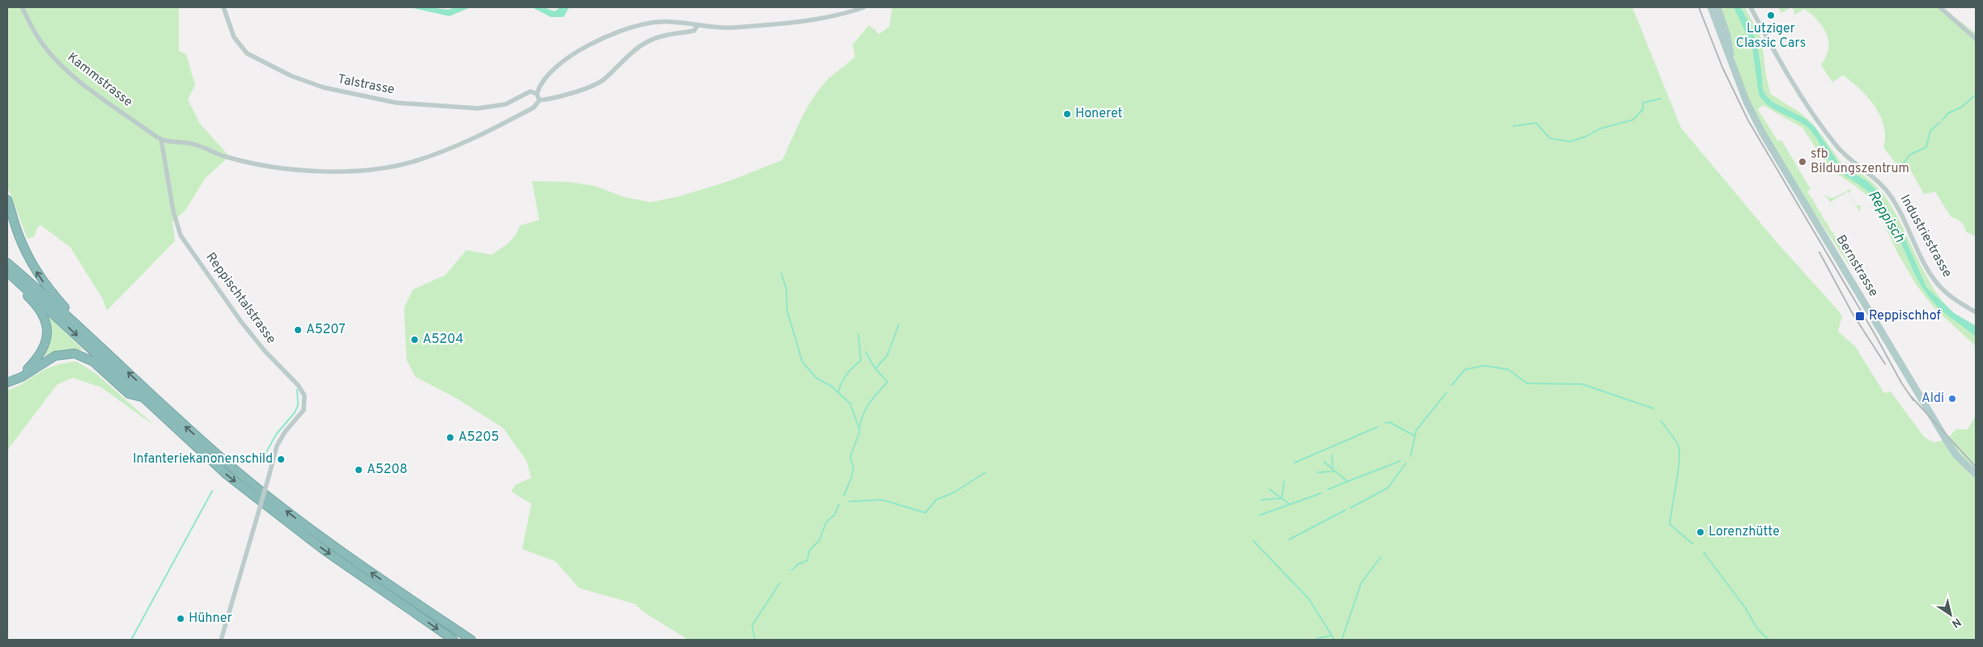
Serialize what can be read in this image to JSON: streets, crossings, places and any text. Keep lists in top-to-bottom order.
{
  "streets": {
    "main road": ["Bernstrasse"],
    "street": [
      "Kammstrasse",
      "Talstrasse",
      "Industriestrasse",
      "Reppischtalstrasse"
    ]
  },
  "crossings": [
    ["Kammstrasse", "Reppischtalstrasse"]
  ],
  "water": ["Reppisch"],
  "places": {
    "other": [
      "Lutziger Classic Cars",
      "Honeret",
      "sfb Bildungszentrum",
      "A5207",
      "A5204",
      "Aldi",
      "A5205",
      "Infanteriekanonenschild",
      "A5208",
      "Lorenzhütte",
      "Hühner"
    ],
    "transit": ["Reppischhof"]
  },
  "north": "bottom right"
}
